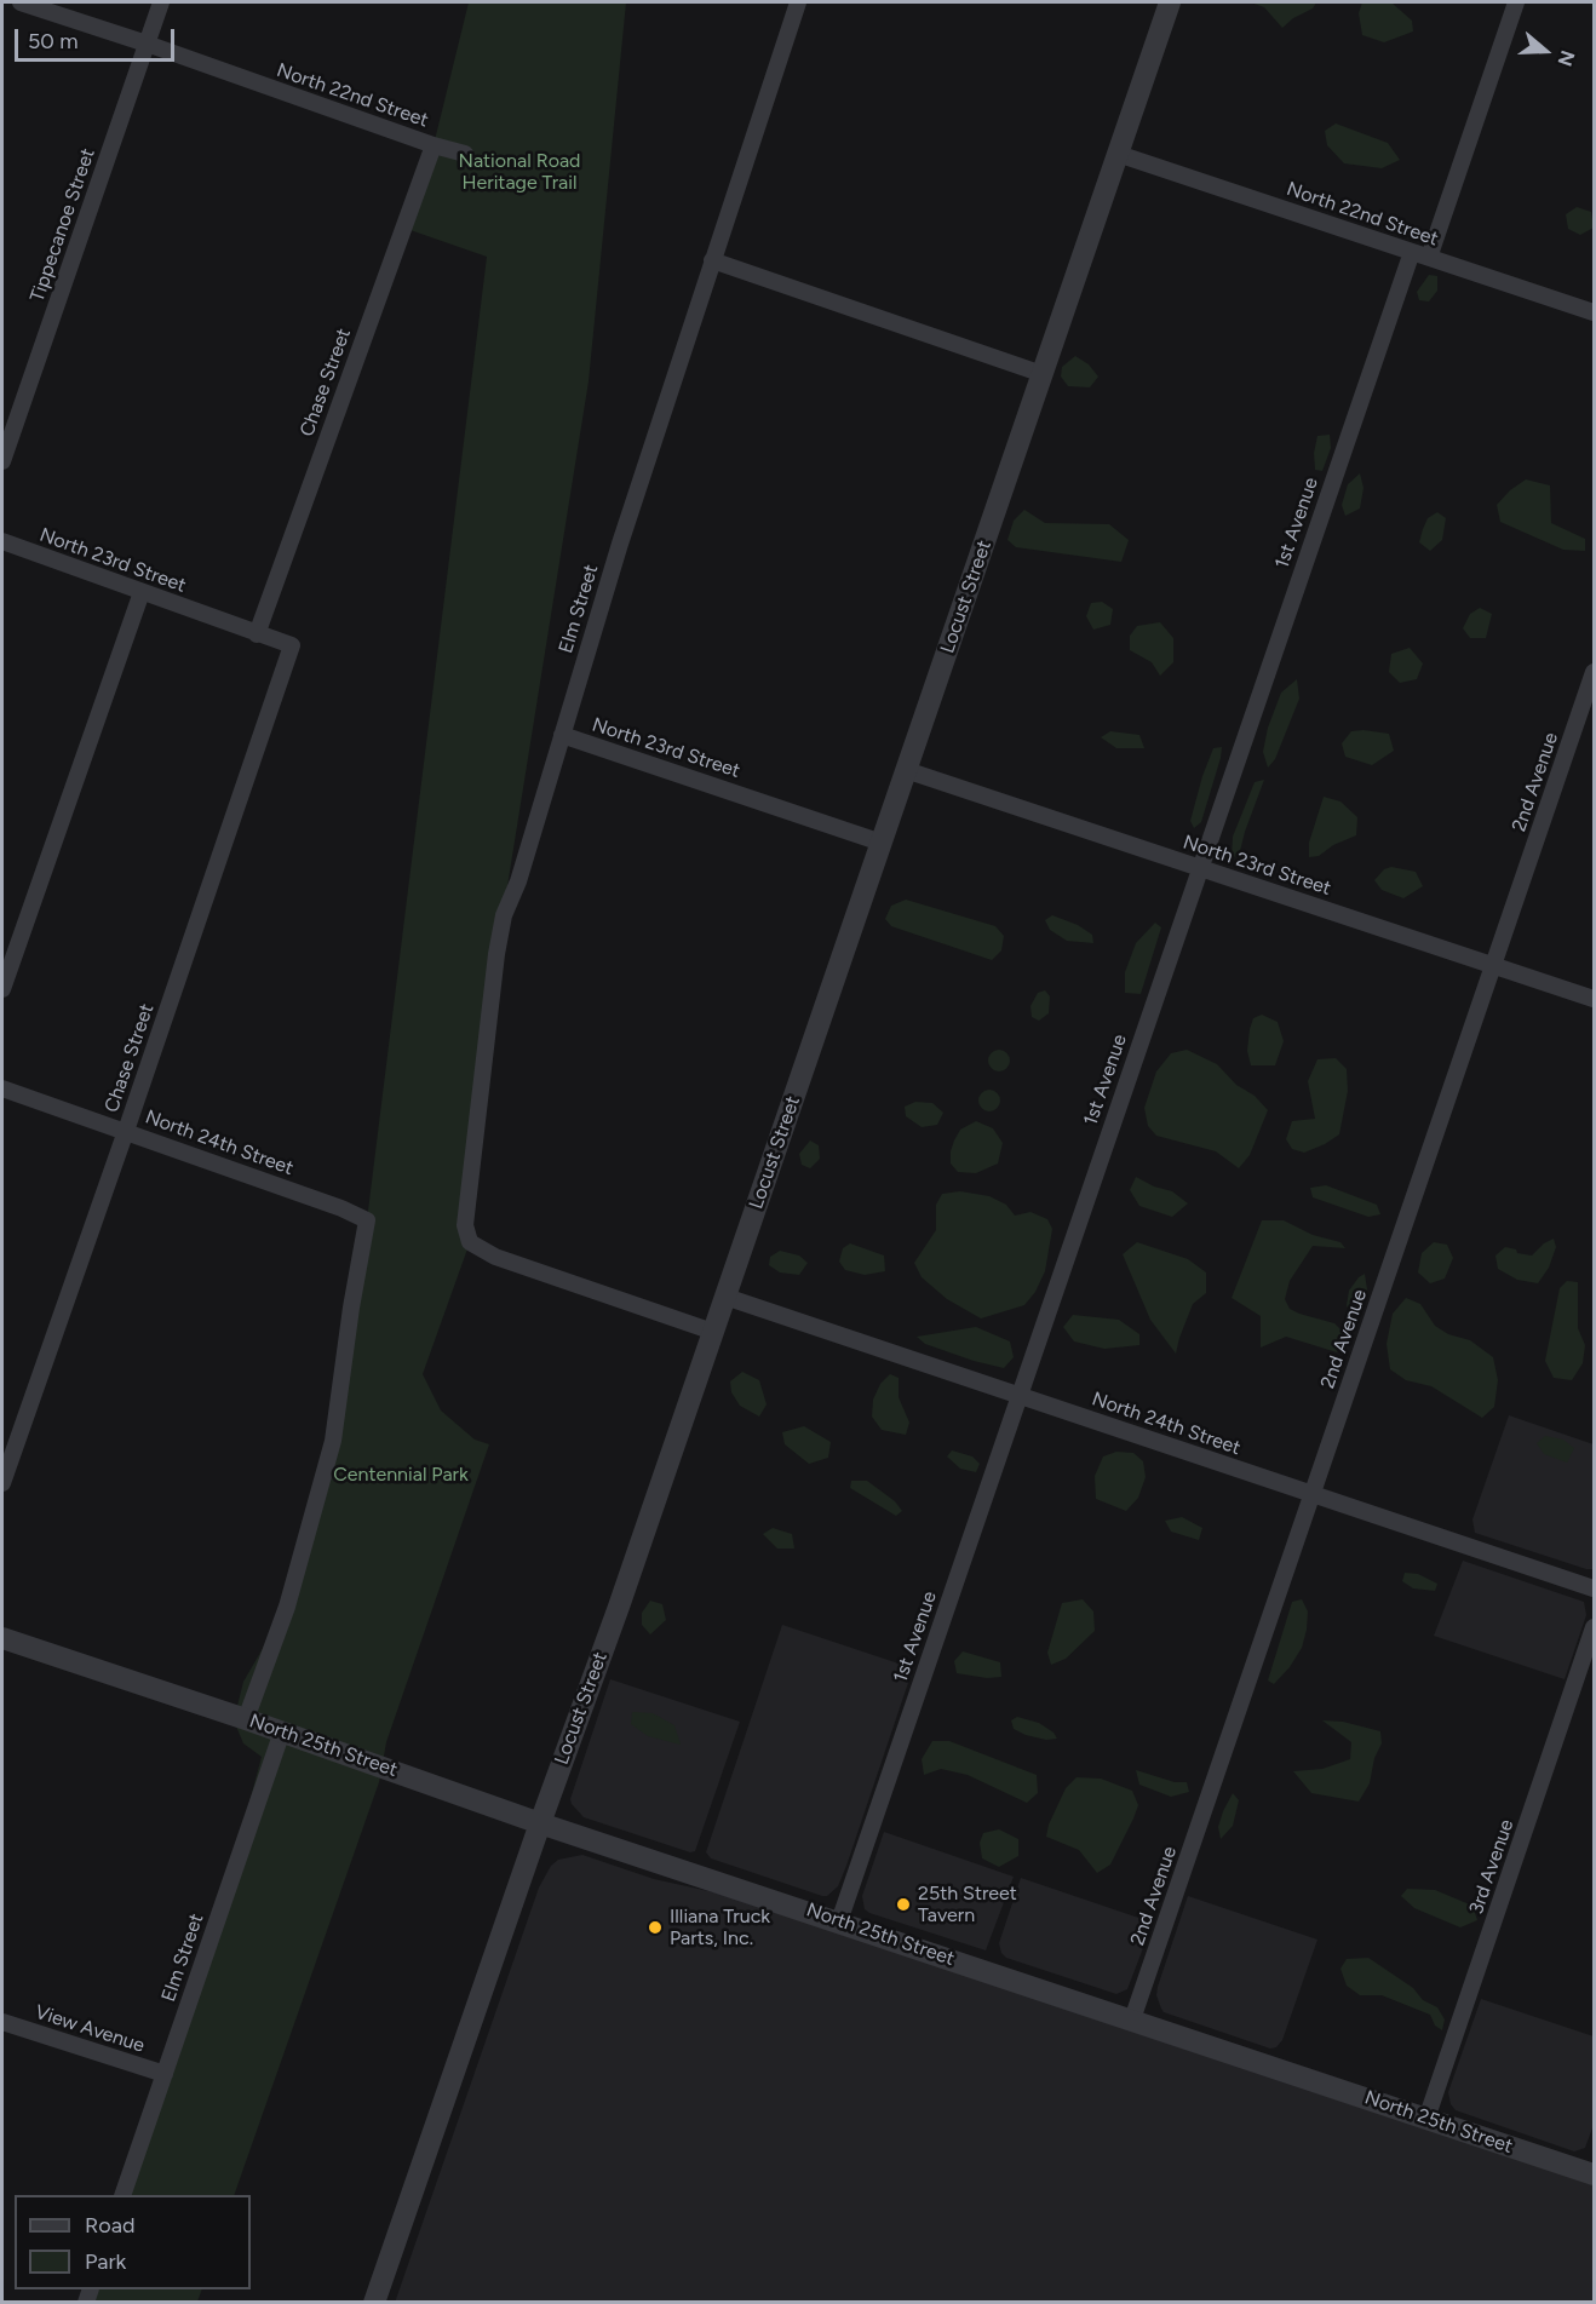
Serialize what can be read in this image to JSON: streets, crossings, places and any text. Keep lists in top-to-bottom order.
{
  "streets": {
    "street": [
      "North 22nd Street",
      "Tippecanoe Street",
      "Chase Street",
      "1st Avenue",
      "North 23rd Street",
      "Locust Street",
      "Elm Street",
      "2nd Avenue",
      "North 24th Street",
      "North 25th Street",
      "3rd Avenue",
      "View Avenue"
    ]
  },
  "crossings": [
    ["North 22nd Street", "Tippecanoe Street"],
    ["North 22nd Street", "Chase Street"],
    ["North 22nd Street", "1st Avenue"],
    ["North 22nd Street", "Locust Street"],
    ["Chase Street", "North 23rd Street"],
    ["Chase Street", "North 24th Street"],
    ["1st Avenue", "North 23rd Street"],
    ["1st Avenue", "North 24th Street"],
    ["1st Avenue", "North 25th Street"],
    ["North 23rd Street", "Locust Street"],
    ["North 23rd Street", "Elm Street"],
    ["North 23rd Street", "2nd Avenue"],
    ["Locust Street", "Elm Street"],
    ["Locust Street", "North 24th Street"],
    ["Locust Street", "North 25th Street"],
    ["Elm Street", "North 25th Street"],
    ["Elm Street", "View Avenue"],
    ["2nd Avenue", "North 24th Street"],
    ["2nd Avenue", "North 25th Street"],
    ["North 24th Street", "North 25th Street"],
    ["North 25th Street", "3rd Avenue"]
  ],
  "parks": ["National Road Heritage Trail", "Centennial Park"],
  "places": ["25th Street Tavern", "Illiana Truck Parts, Inc."],
  "legend": ["Road", "Park"],
  "scale_bar": "50 m",
  "north": "right"
}
